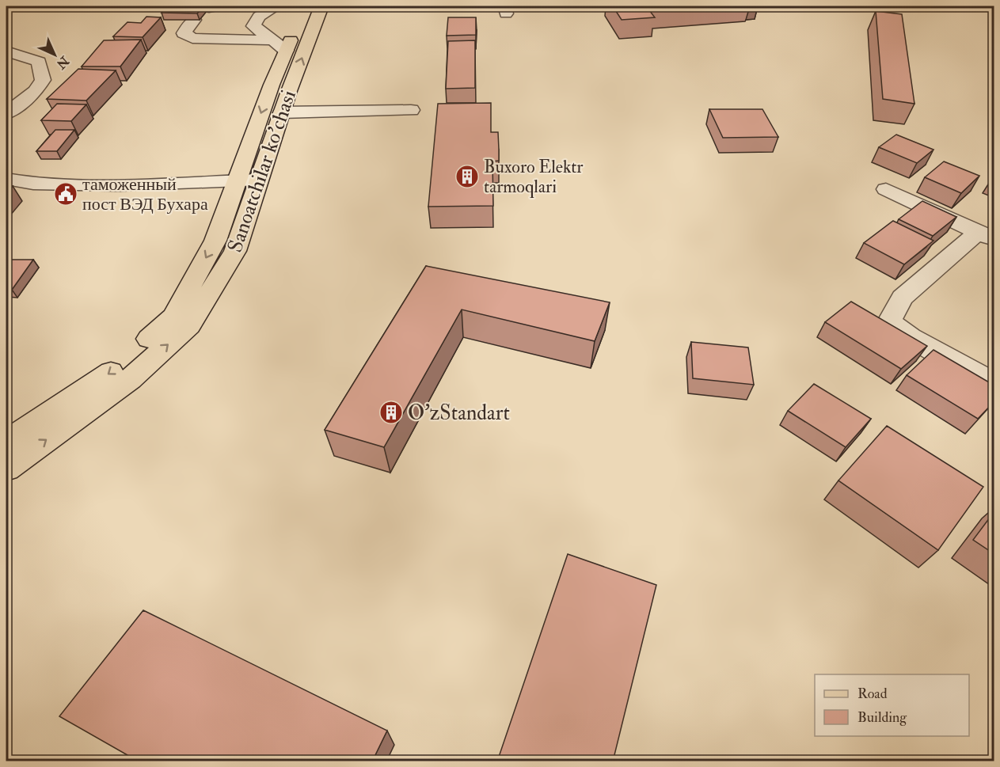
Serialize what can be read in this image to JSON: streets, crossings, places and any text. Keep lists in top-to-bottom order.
{
  "streets": {
    "main road": ["Sanoatchilar ko'chasi"]
  },
  "places": {
    "building": ["Buxoro Elektr tarmoqlari", "O'zStandart"],
    "public building": ["таможенный пост ВЭД Бухара"]
  },
  "legend": ["Road", "Building"],
  "north": "bottom right"
}
